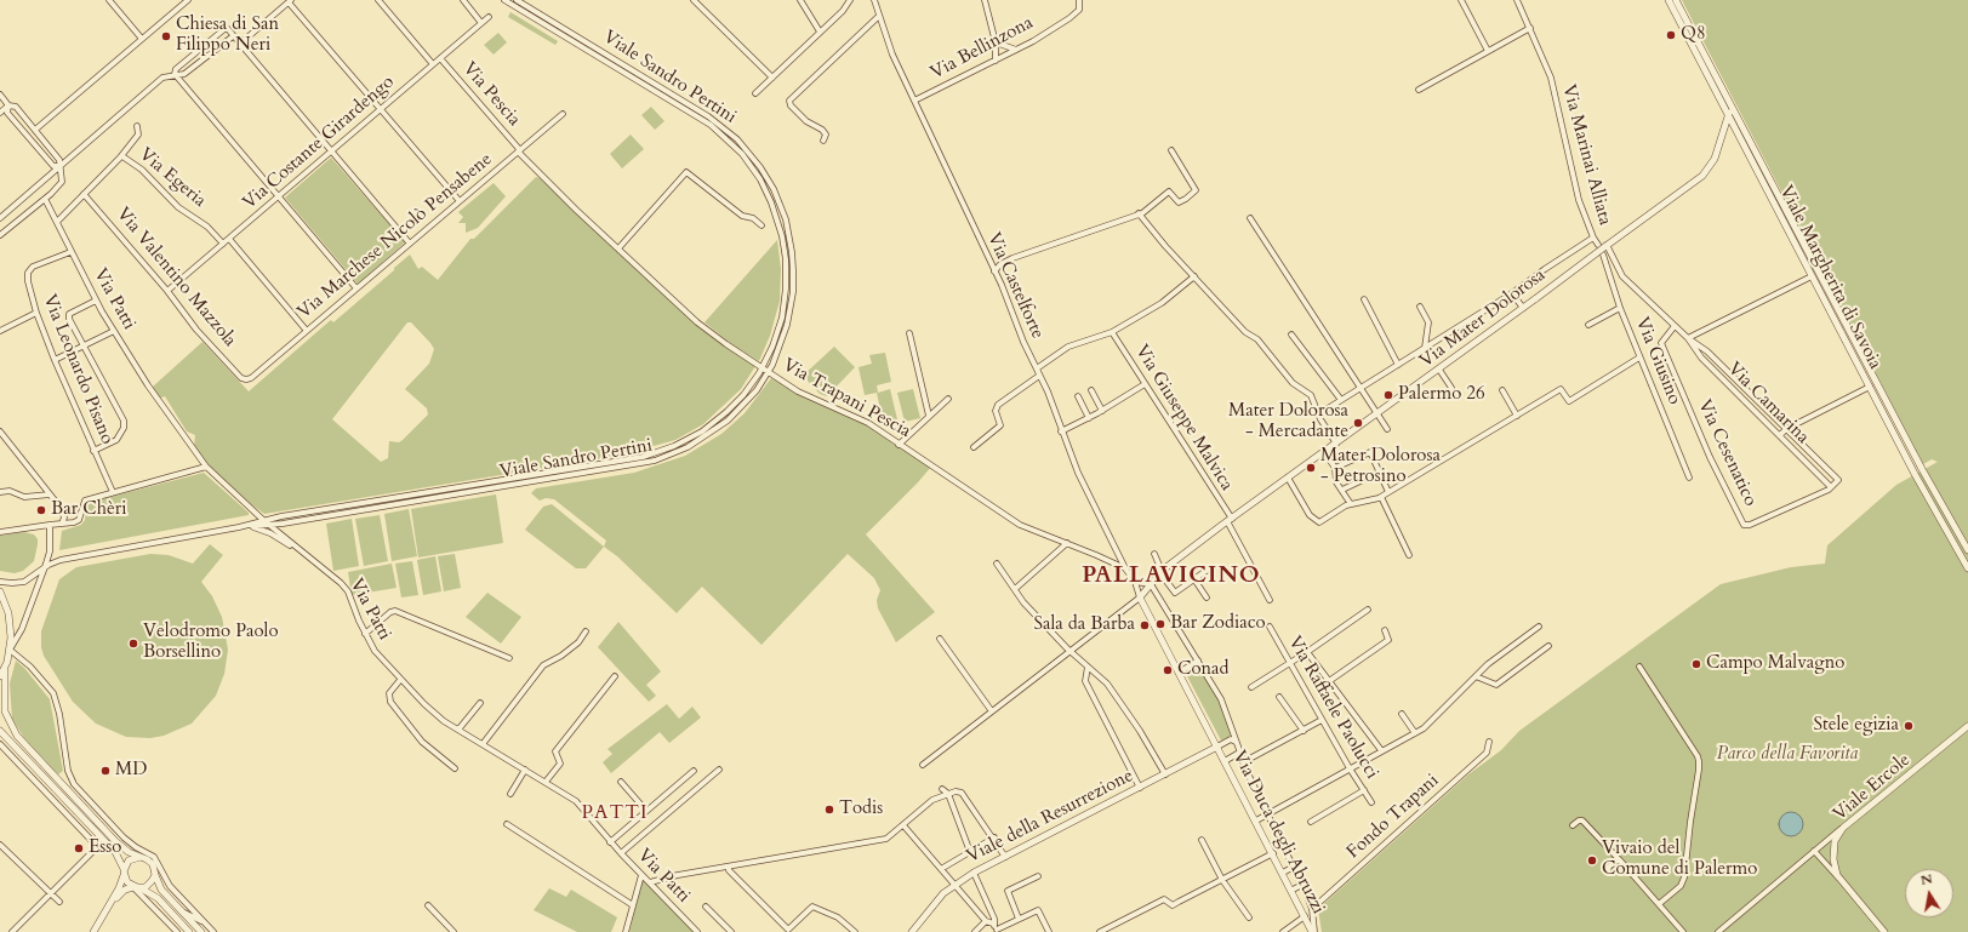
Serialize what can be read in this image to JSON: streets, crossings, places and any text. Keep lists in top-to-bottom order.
{
  "streets": {
    "street": [
      "Via Bellinzona",
      "Viale Sandro Pertini",
      "Via Pescia",
      "Via Costante Girardengo",
      "Via Marinai Alliata",
      "Via Egeria",
      "Via Marchese Nicolò Pensabene",
      "Via Valentino Mazzola",
      "Viale Margherita di Savoia",
      "Via Castelforte",
      "Via Patti",
      "Via Mater Dolorosa",
      "Via Giusino",
      "Via Leonardo Pisano",
      "Via Trapani Pescia",
      "Via Camarina",
      "Via Giuseppe Malvica",
      "Via Cesenatico",
      "Via Raffaele Paolucci",
      "Viale Ercole",
      "Viale della Resurrezione",
      "Fondo Trapani",
      "Via Duca degli Abruzzi"
    ]
  },
  "crossings": [
    ["Via Bellinzona", "Via Castelforte"],
    ["Viale Sandro Pertini", "Via Patti"],
    ["Viale Sandro Pertini", "Via Trapani Pescia"],
    ["Via Pescia", "Via Costante Girardengo"],
    ["Via Pescia", "Via Marchese Nicolò Pensabene"],
    ["Via Pescia", "Via Trapani Pescia"],
    ["Via Costante Girardengo", "Via Egeria"],
    ["Via Costante Girardengo", "Via Valentino Mazzola"],
    ["Via Egeria", "Via Valentino Mazzola"],
    ["Via Egeria", "Via Patti"],
    ["Via Marchese Nicolò Pensabene", "Via Valentino Mazzola"],
    ["Via Marchese Nicolò Pensabene", "Via Trapani Pescia"],
    ["Viale Margherita di Savoia", "Via Mater Dolorosa"],
    ["Via Castelforte", "Via Mater Dolorosa"],
    ["Via Castelforte", "Via Trapani Pescia"],
    ["Via Castelforte", "Via Duca degli Abruzzi"],
    ["Via Patti", "Via Leonardo Pisano"],
    ["Via Mater Dolorosa", "Via Camarina"],
    ["Via Mater Dolorosa", "Via Giuseppe Malvica"],
    ["Via Mater Dolorosa", "Via Duca degli Abruzzi"],
    ["Via Camarina", "Via Cesenatico"],
    ["Viale della Resurrezione", "Via Duca degli Abruzzi"]
  ],
  "districts": ["PALLAVICINO", "PATTI"],
  "parks": ["Parco della Favorita"],
  "places": [
    "Q8",
    "Chiesa di San Filippo Neri",
    "Palermo 26",
    "Mater Dolorosa - Mercadante",
    "Mater Dolorosa - Petrosino",
    "Bar Chèri",
    "Bar Zodiaco",
    "Sala da Barba",
    "Velodromo Paolo Borsellino",
    "Campo Malvagno",
    "Conad",
    "Stele egizia",
    "MD",
    "Todis",
    "Esso",
    "Vivaio del Comune di Palermo"
  ],
  "north": "top"
}
